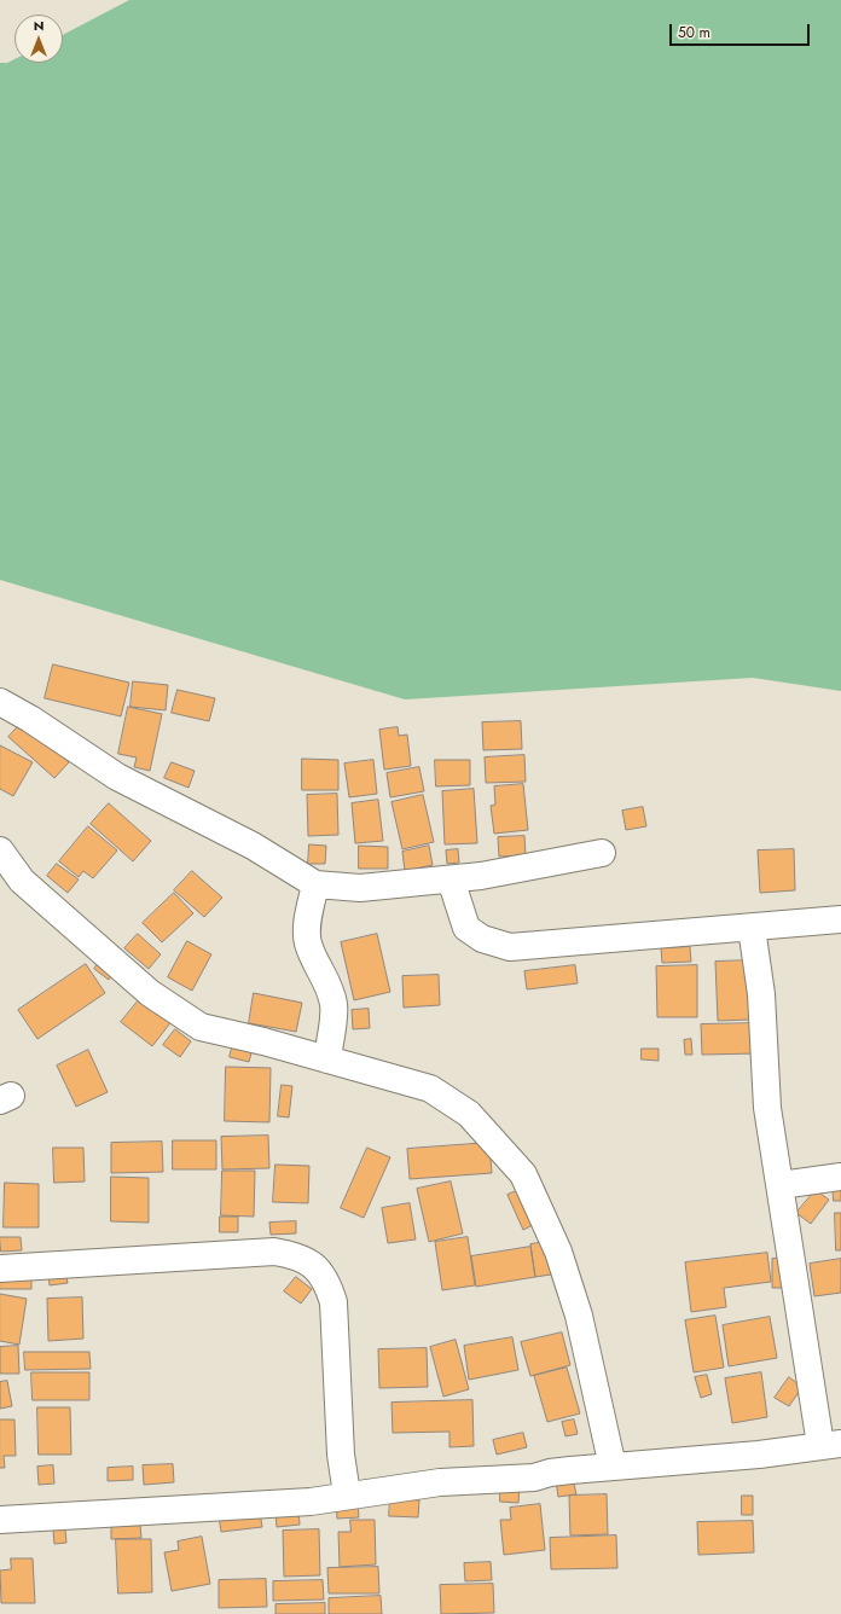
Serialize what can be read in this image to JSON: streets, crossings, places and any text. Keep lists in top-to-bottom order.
{
  "scale_bar": "50 m",
  "north": "top"
}
